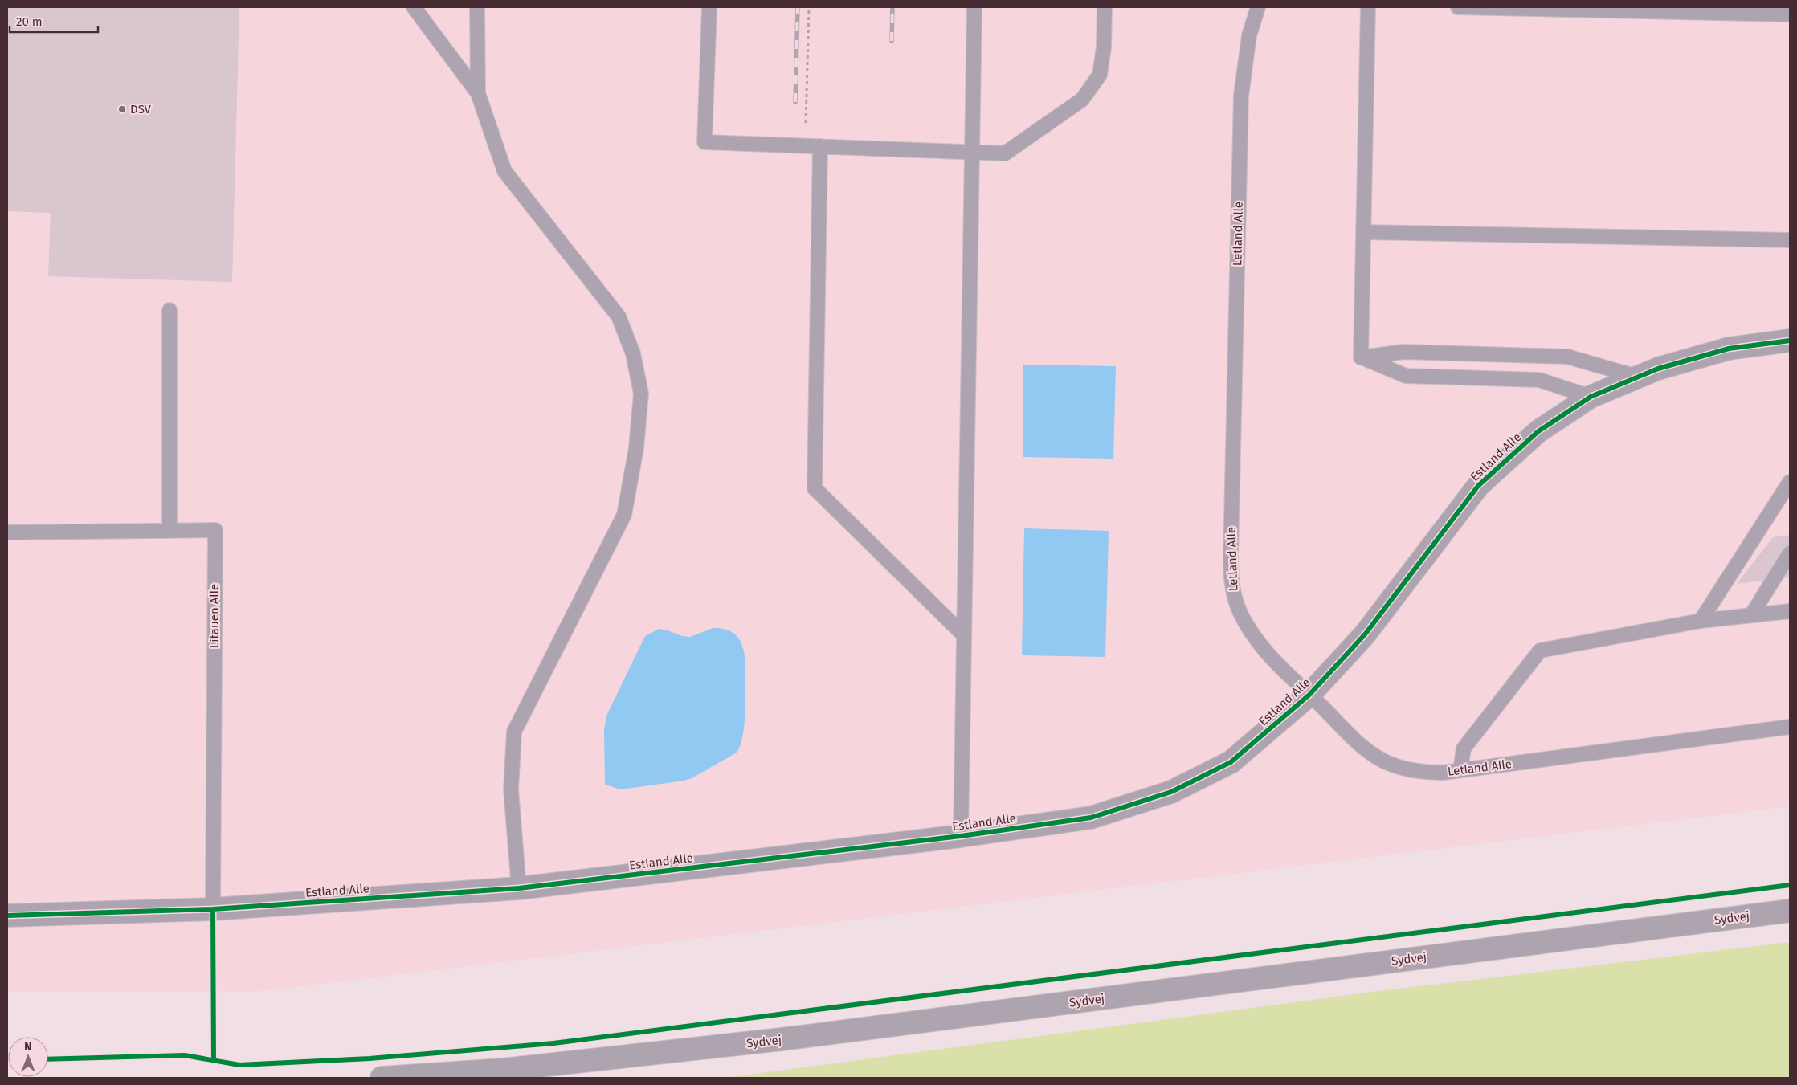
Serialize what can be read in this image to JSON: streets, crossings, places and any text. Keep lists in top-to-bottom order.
{
  "streets": {
    "main road": ["Sydvej"],
    "street": ["Estland Alle"],
    "lane": ["Letland Alle", "Litauen Alle"]
  },
  "crossings": [
    ["Letland Alle", "Estland Alle"],
    ["Estland Alle", "Litauen Alle"]
  ],
  "places": ["DSV"],
  "scale_bar": "20 m",
  "north": "top"
}
